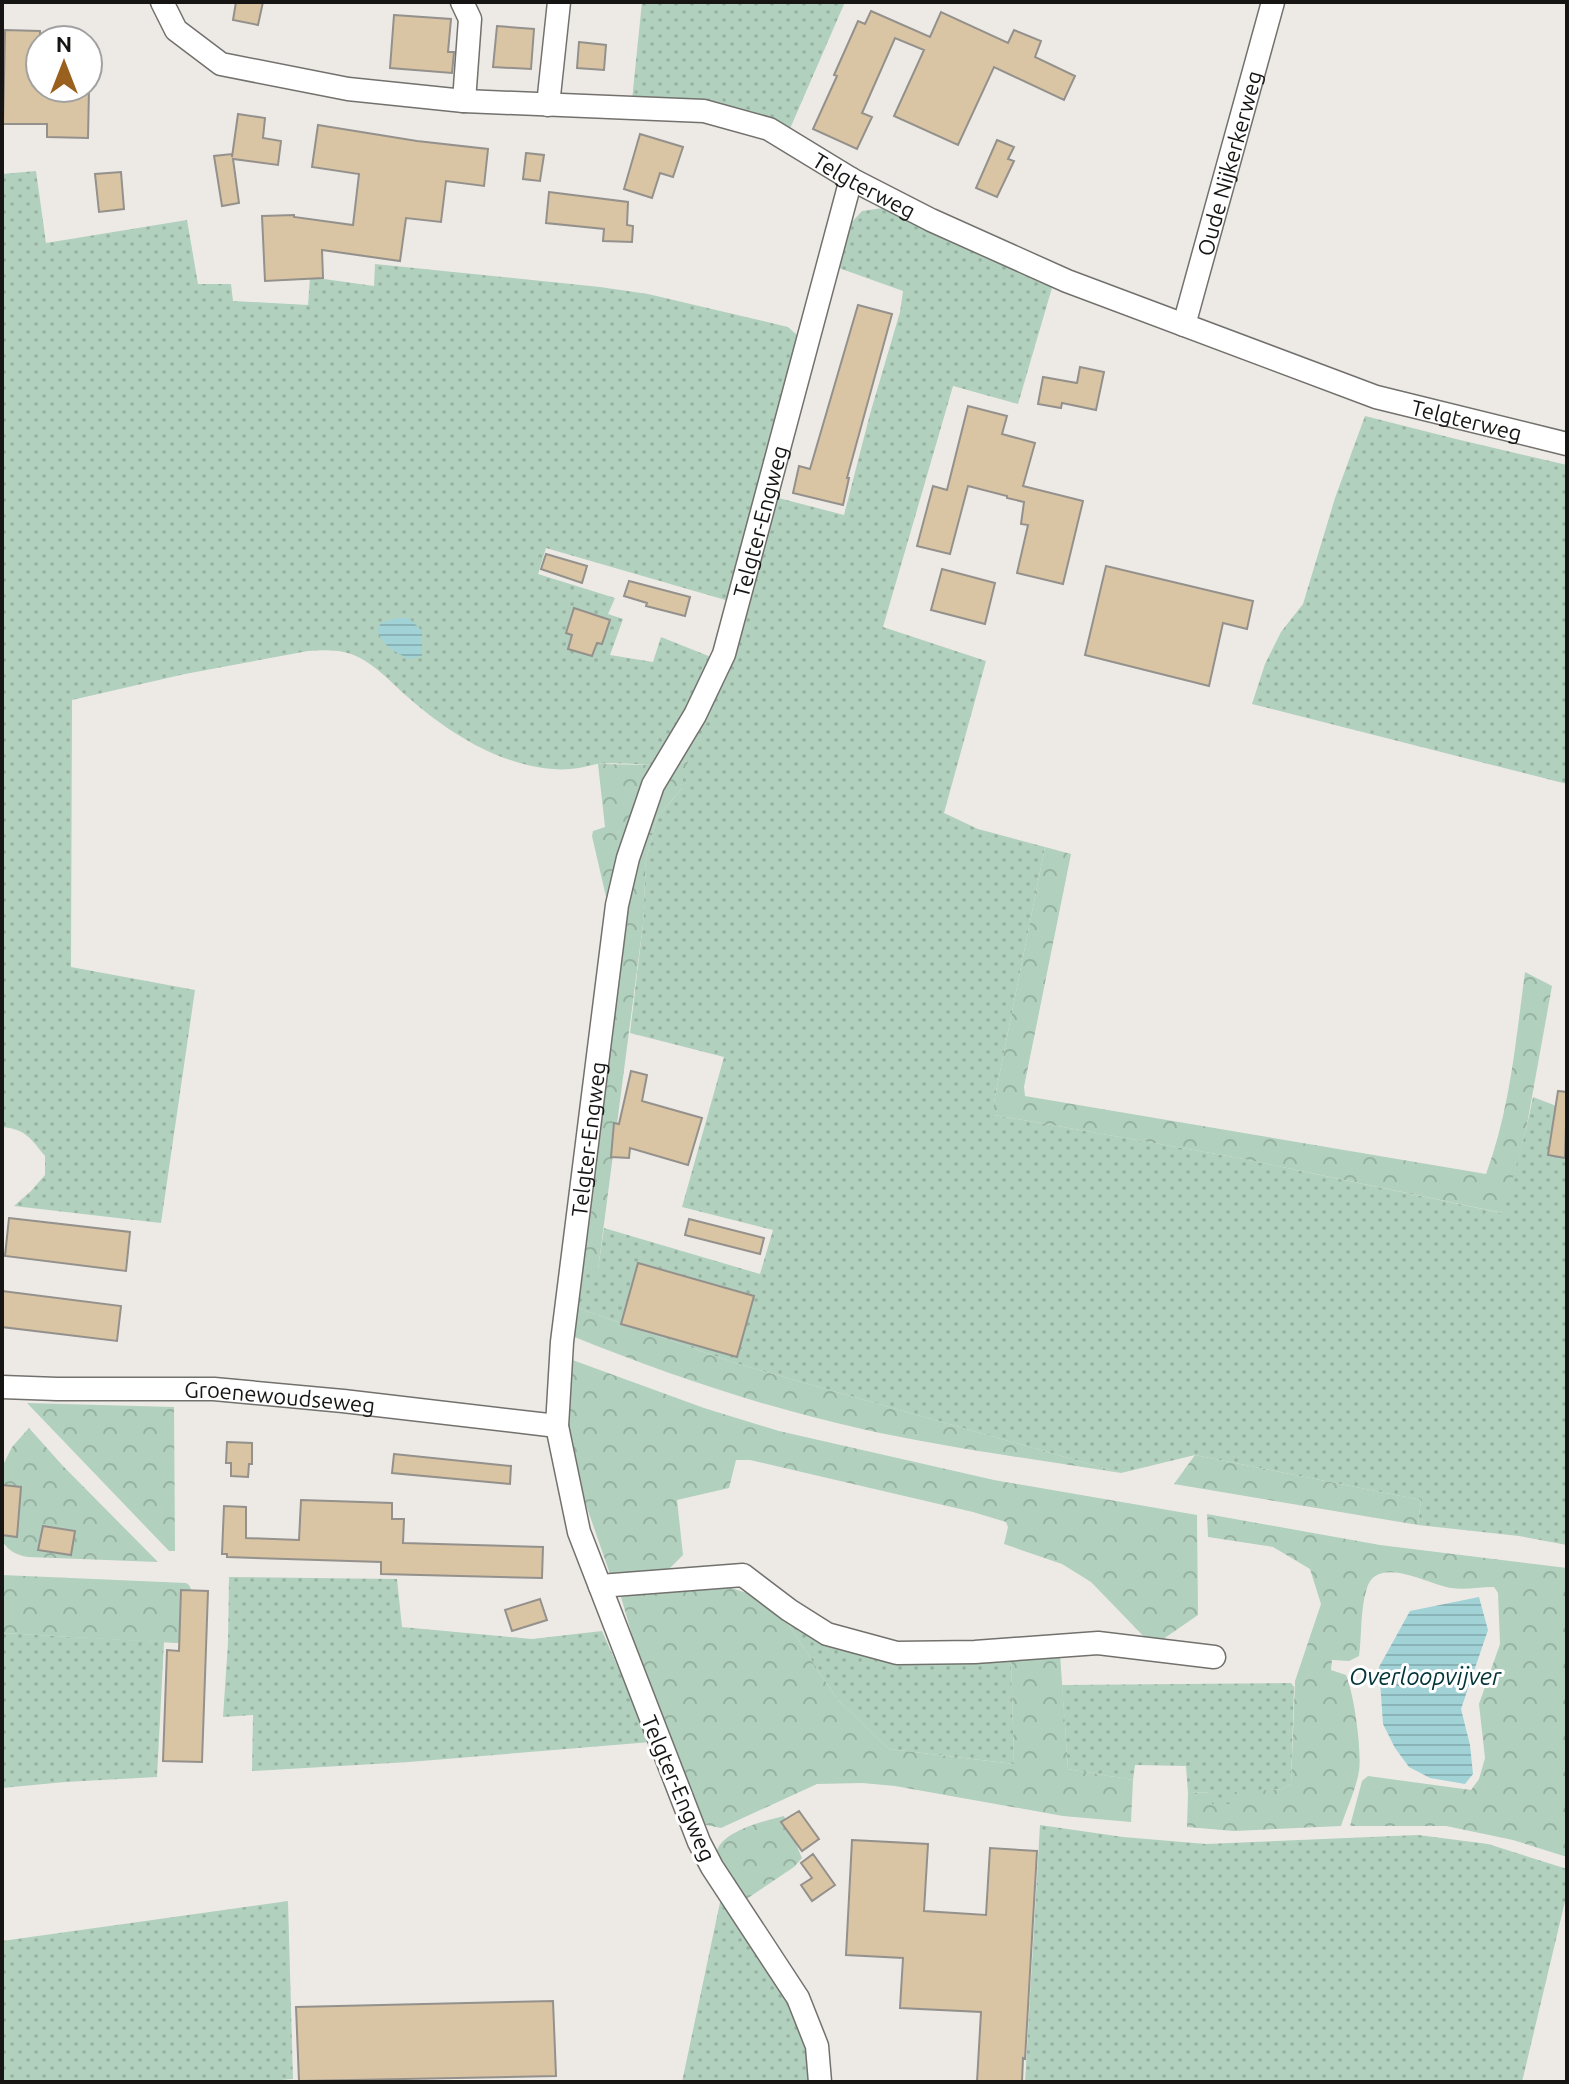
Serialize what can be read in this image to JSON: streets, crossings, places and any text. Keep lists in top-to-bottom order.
{
  "streets": {
    "street": [
      "Oude Nijkerkerweg",
      "Telgterweg",
      "Telgter-Engweg",
      "Groenewoudseweg"
    ]
  },
  "crossings": [
    ["Oude Nijkerkerweg", "Telgterweg"],
    ["Telgterweg", "Telgter-Engweg"],
    ["Telgter-Engweg", "Groenewoudseweg"]
  ],
  "water": ["Overloopvijver"],
  "north": "top"
}
